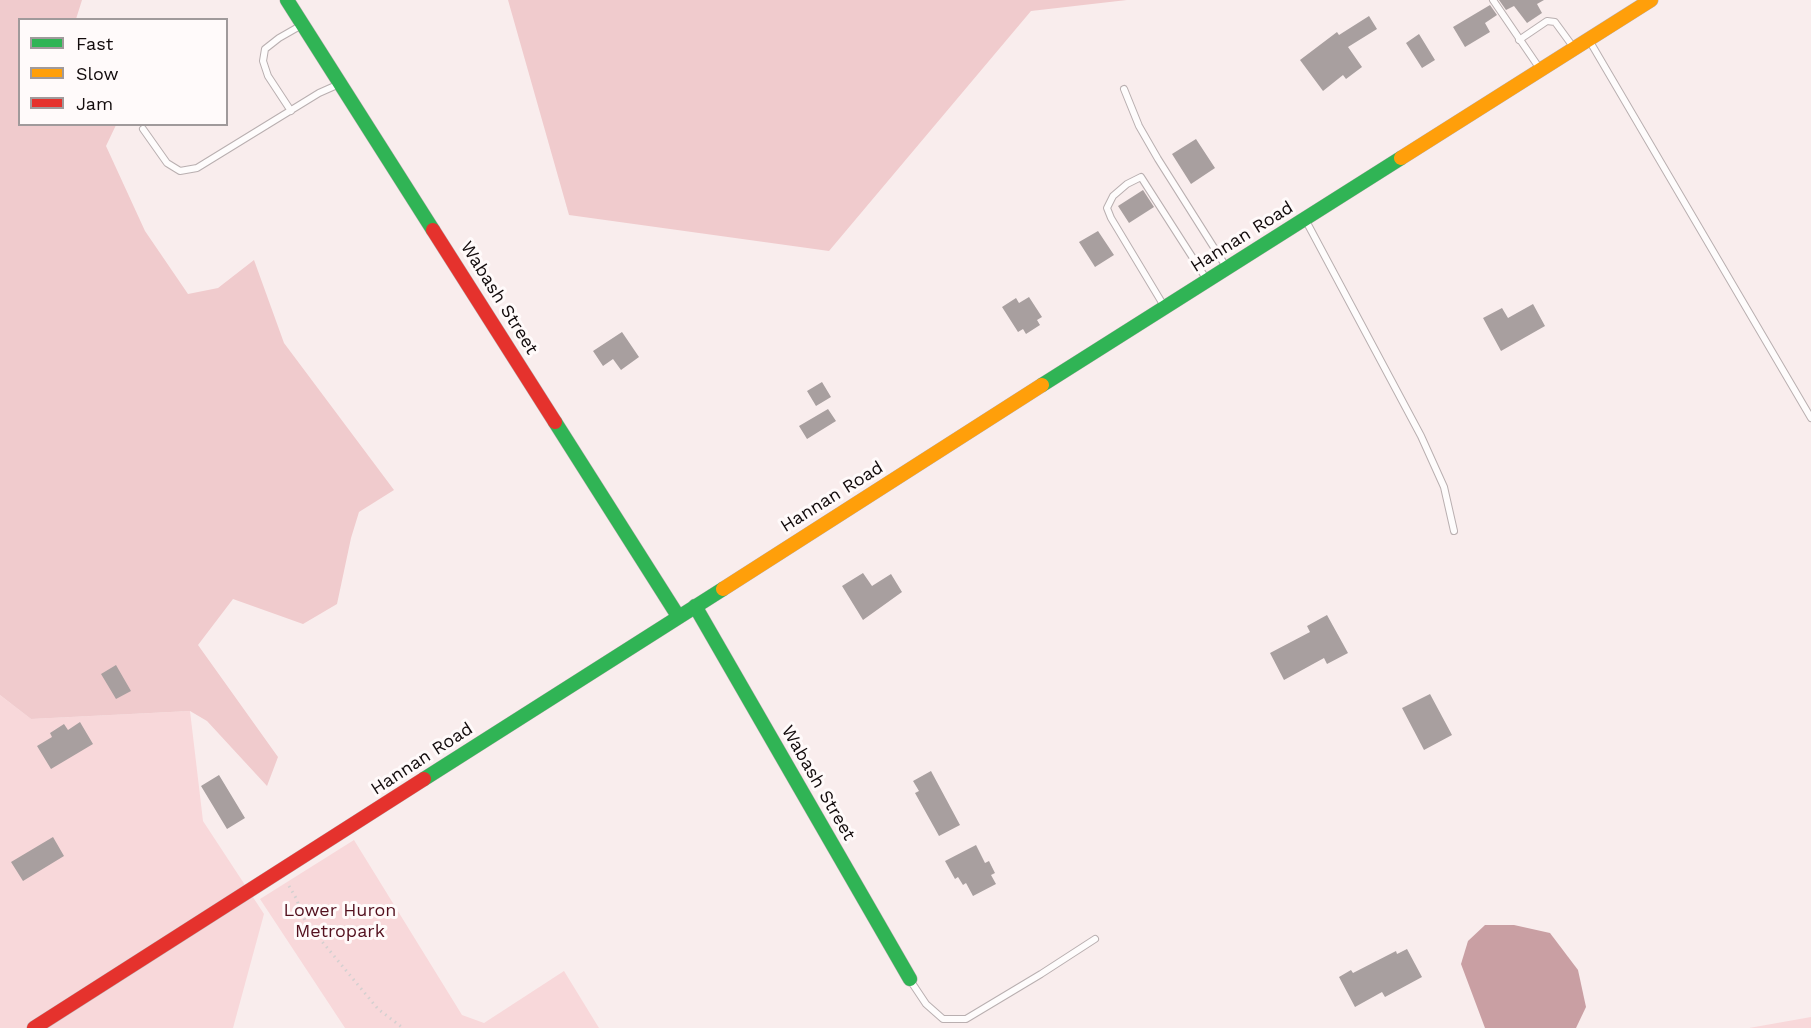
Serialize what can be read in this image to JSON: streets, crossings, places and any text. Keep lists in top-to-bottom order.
{
  "streets": {
    "street": ["Hannan Road", "Wabash Street"]
  },
  "crossings": [
    ["Hannan Road", "Wabash Street"]
  ],
  "parks": ["Lower Huron Metropark"],
  "legend": ["Fast", "Slow", "Jam"]
}
